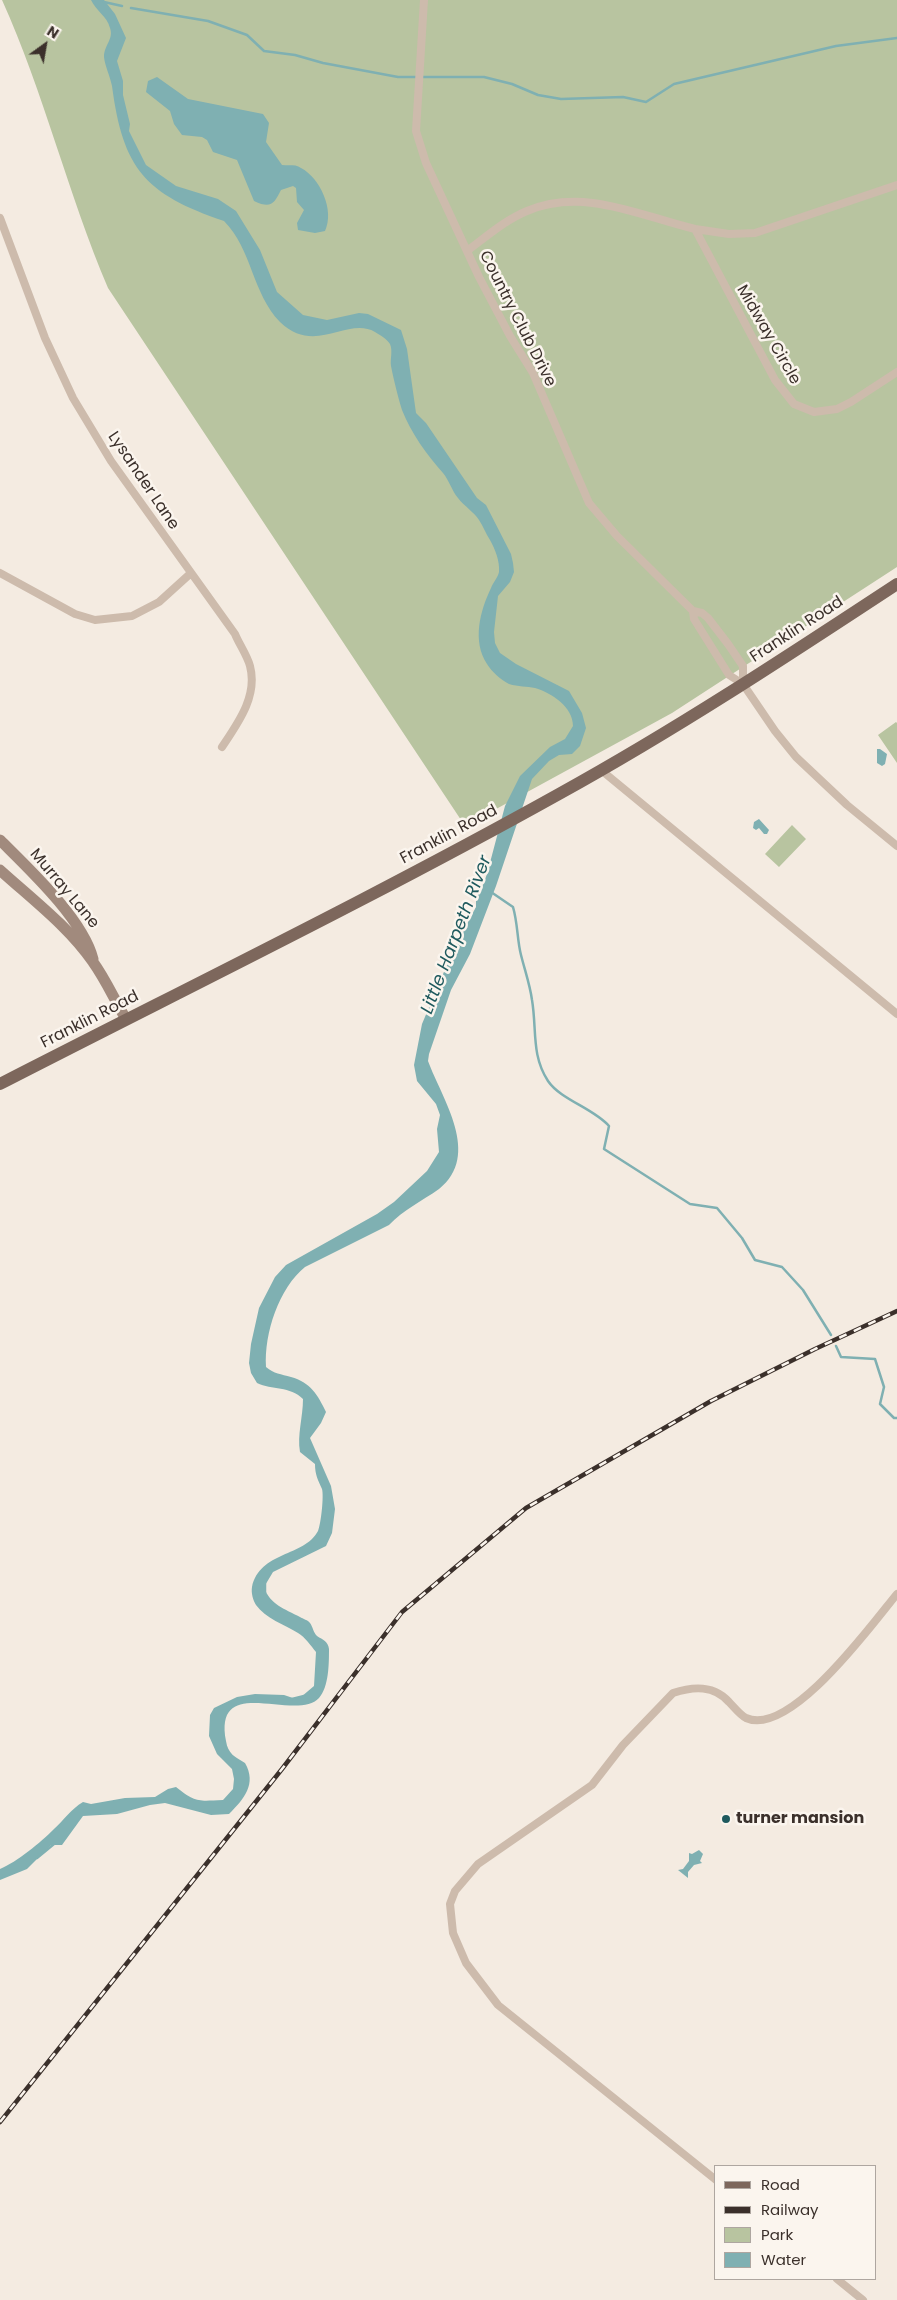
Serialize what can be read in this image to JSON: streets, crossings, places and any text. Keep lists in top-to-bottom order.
{
  "streets": {
    "main road": ["Franklin Road", "Murray Lane"],
    "street": ["Country Club Drive", "Midway Circle", "Lysander Lane"]
  },
  "crossings": [
    ["Country Club Drive", "Franklin Road"],
    ["Franklin Road", "Murray Lane"]
  ],
  "water": ["Little Harpeth River"],
  "places": ["turner mansion"],
  "legend": [
    "Road",
    "Railway",
    "Park",
    "Water"
  ],
  "north": "top right"
}
